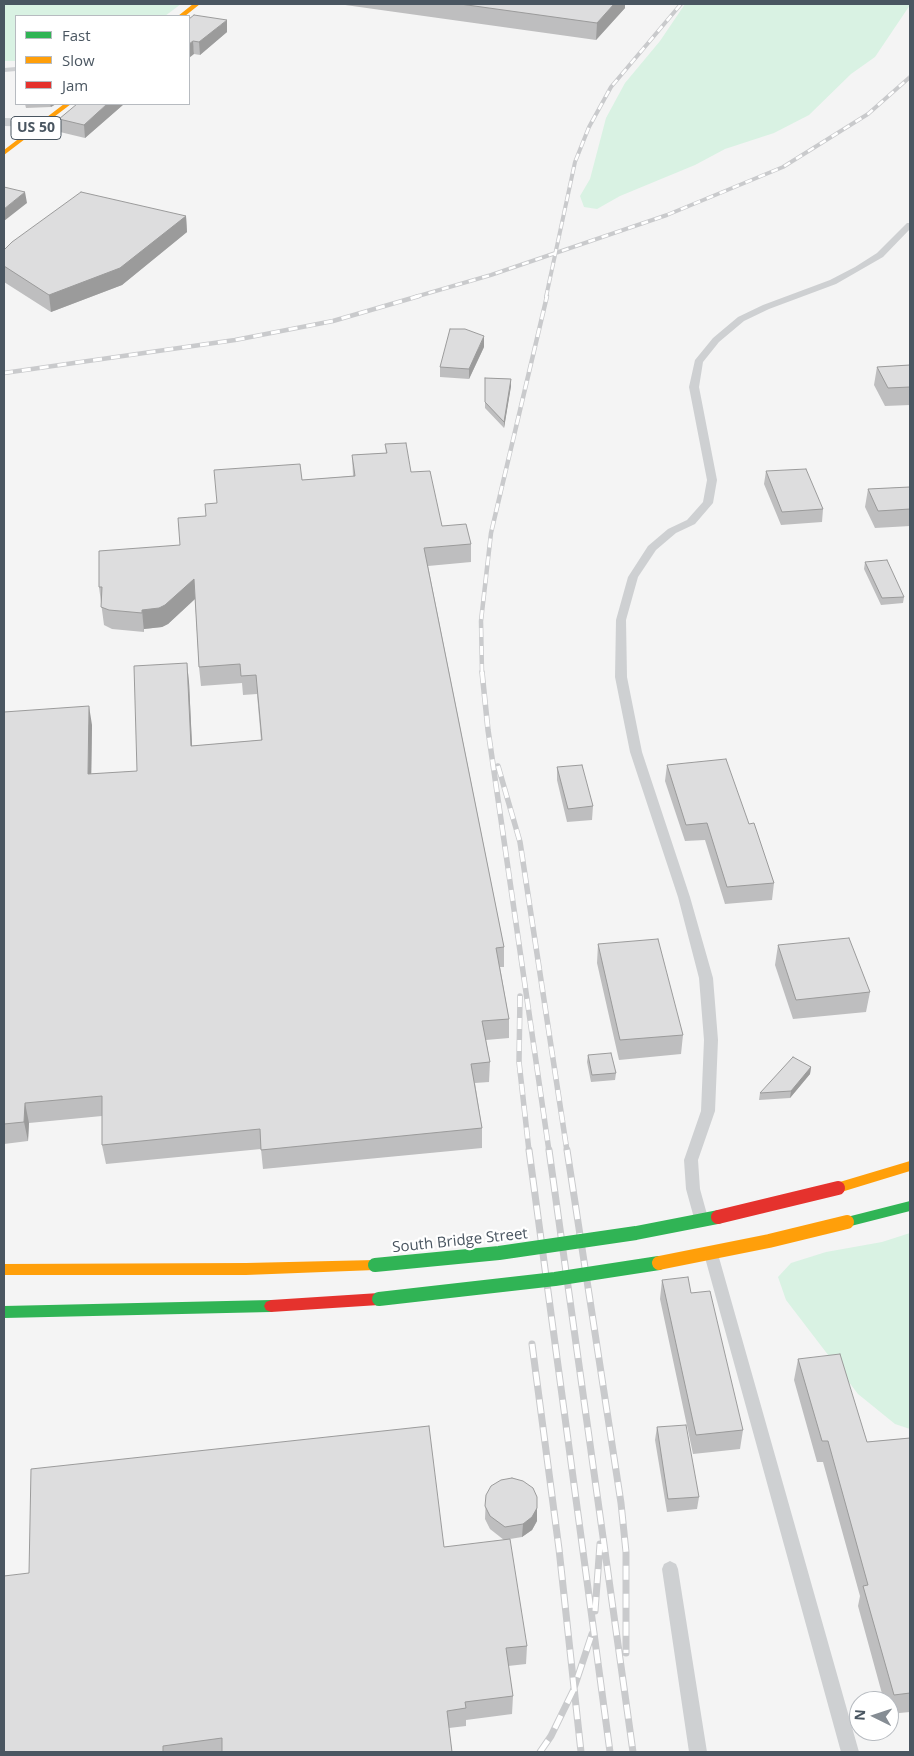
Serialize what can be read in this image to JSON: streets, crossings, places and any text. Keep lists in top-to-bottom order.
{
  "streets": {
    "main road": ["US 50", "South Bridge Street"]
  },
  "legend": ["Fast", "Slow", "Jam"],
  "north": "left"
}
